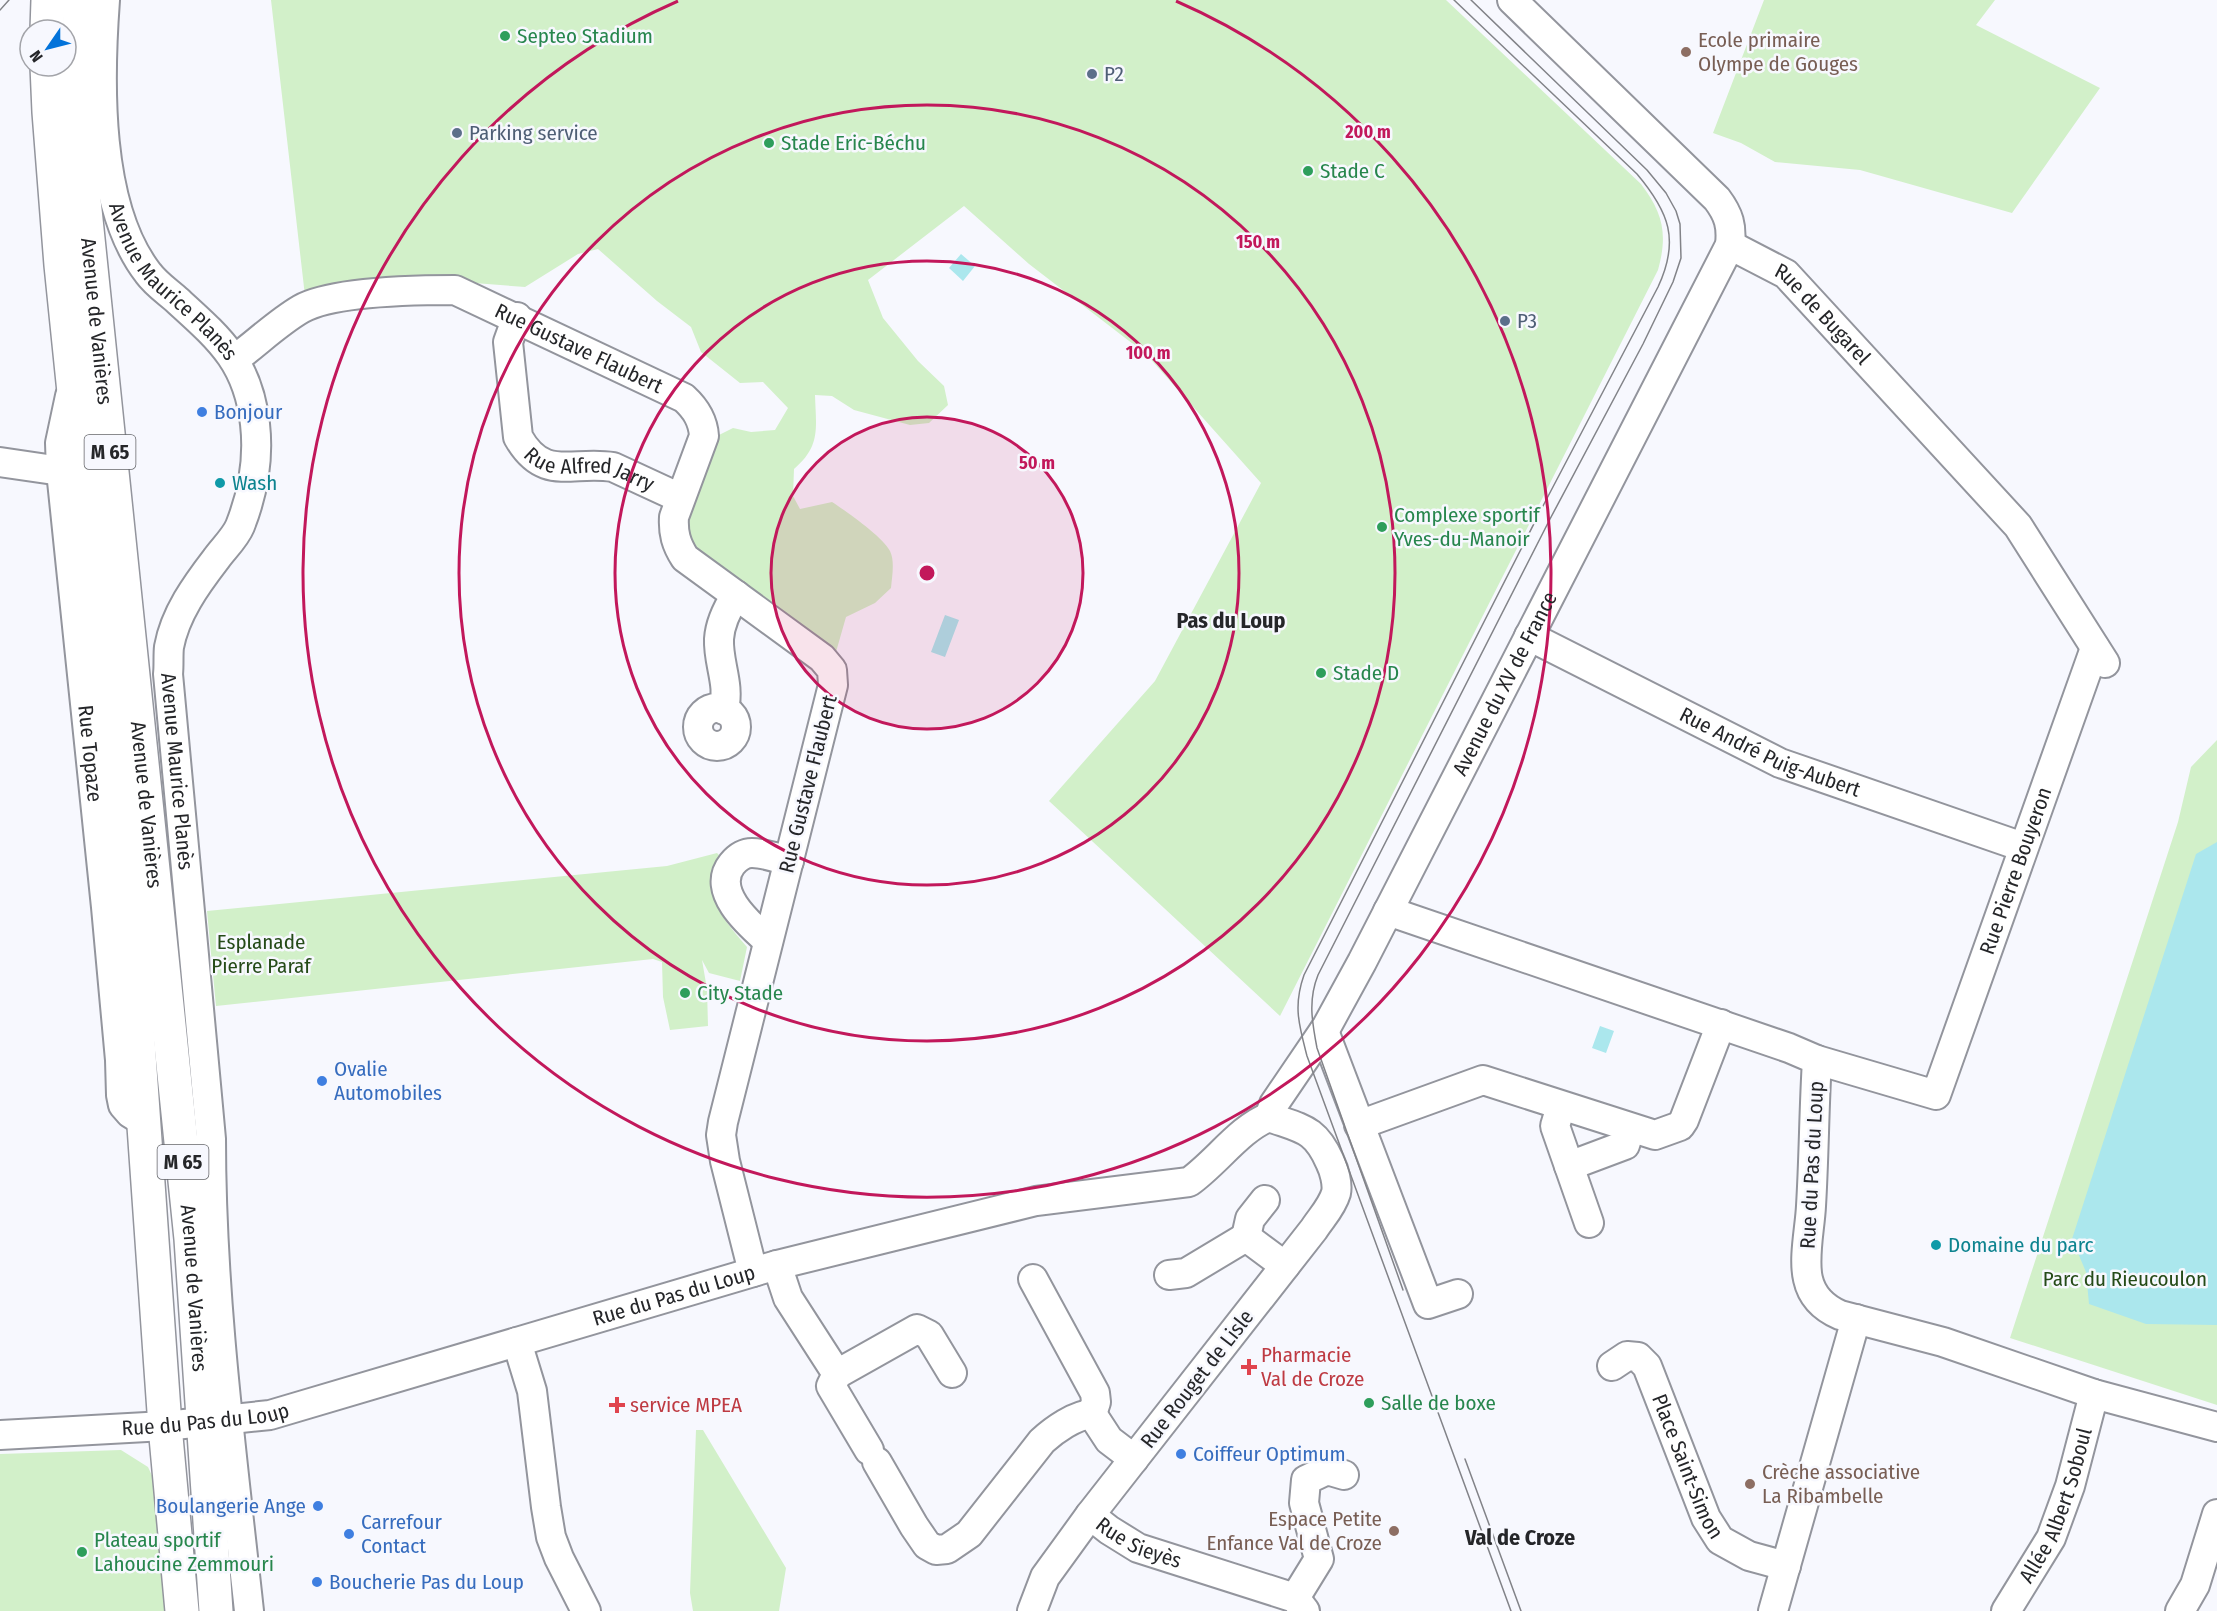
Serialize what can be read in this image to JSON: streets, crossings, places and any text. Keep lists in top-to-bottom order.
{
  "streets": {
    "main road": ["Avenue de Vanières", "M 65"],
    "street": [
      "Avenue Maurice Planès",
      "Rue de Bugarel",
      "Rue Gustave Flaubert",
      "Rue Alfred Jarry",
      "Avenue du XV de France",
      "Rue André Puig-Aubert",
      "Rue Topaze",
      "Rue Pierre Bouyeron",
      "Rue du Pas du Loup",
      "Rue Rouget de Lisle",
      "Place Saint-Simon",
      "Allée Albert Soboul",
      "Rue Sieyès"
    ]
  },
  "crossings": [
    ["Avenue Maurice Planès", "Avenue de Vanières"],
    ["Avenue Maurice Planès", "Rue Gustave Flaubert"],
    ["Avenue Maurice Planès", "M 65"],
    ["Avenue Maurice Planès", "Rue du Pas du Loup"],
    ["Rue de Bugarel", "Avenue du XV de France"],
    ["Rue de Bugarel", "Rue Pierre Bouyeron"],
    ["Avenue de Vanières", "M 65"],
    ["Avenue de Vanières", "Rue Topaze"],
    ["Avenue de Vanières", "Rue du Pas du Loup"],
    ["Rue Gustave Flaubert", "Rue Alfred Jarry"],
    ["Rue Gustave Flaubert", "Rue du Pas du Loup"],
    ["M 65", "Rue Topaze"],
    ["M 65", "Rue du Pas du Loup"],
    ["Avenue du XV de France", "Rue André Puig-Aubert"],
    ["Avenue du XV de France", "Rue du Pas du Loup"],
    ["Avenue du XV de France", "Rue Rouget de Lisle"],
    ["Rue André Puig-Aubert", "Rue Pierre Bouyeron"],
    ["Rue Pierre Bouyeron", "Rue du Pas du Loup"],
    ["Rue du Pas du Loup", "Rue Rouget de Lisle"],
    ["Rue du Pas du Loup", "Allée Albert Soboul"],
    ["Rue Rouget de Lisle", "Rue Sieyès"]
  ],
  "districts": ["Pas du Loup", "Val de Croze"],
  "parks": ["Esplanade Pierre Paraf", "Parc du Rieucoulon"],
  "places": {
    "other": [
      "Septeo Stadium",
      "Ecole primaire Olympe de Gouges",
      "P2",
      "Parking service",
      "Stade Eric-Béchu",
      "Stade C",
      "P3",
      "Bonjour",
      "Wash",
      "Complexe sportif Yves-du-Manoir",
      "Stade D",
      "City Stade",
      "Ovalie Automobiles",
      "Domaine du parc",
      "Salle de boxe",
      "Coiffeur Optimum",
      "Crèche associative La Ribambelle",
      "Boulangerie Ange",
      "Espace Petite Enfance Val de Croze",
      "Carrefour Contact",
      "Plateau sportif Lahoucine Zemmouri",
      "Boucherie Pas du Loup"
    ],
    "health": ["Pharmacie Val de Croze", "service MPEA"]
  },
  "north": "bottom left",
  "rings": [
    "200 m",
    "150 m",
    "100 m",
    "50 m"
  ]
}
